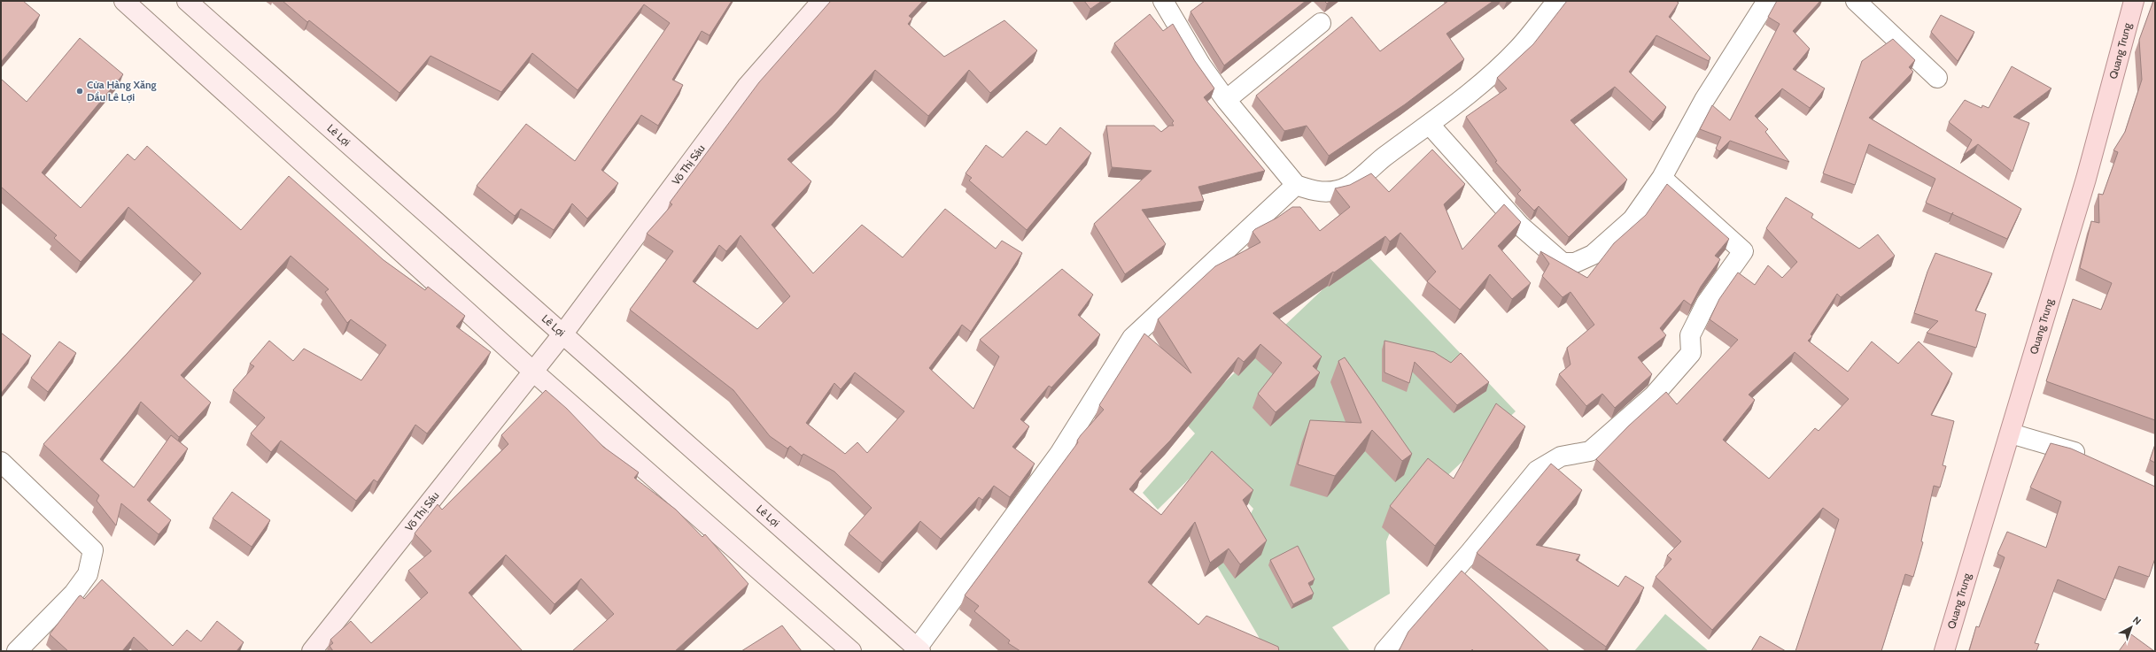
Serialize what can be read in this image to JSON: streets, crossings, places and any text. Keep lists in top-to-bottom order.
{
  "streets": {
    "main road": ["Quang Trung", "Lê Lợi", "Võ Thị Sáu"]
  },
  "crossings": [
    ["Lê Lợi", "Võ Thị Sáu"]
  ],
  "places": ["Cửa Hàng Xăng Dầu Lê Lợi"],
  "north": "top right"
}
